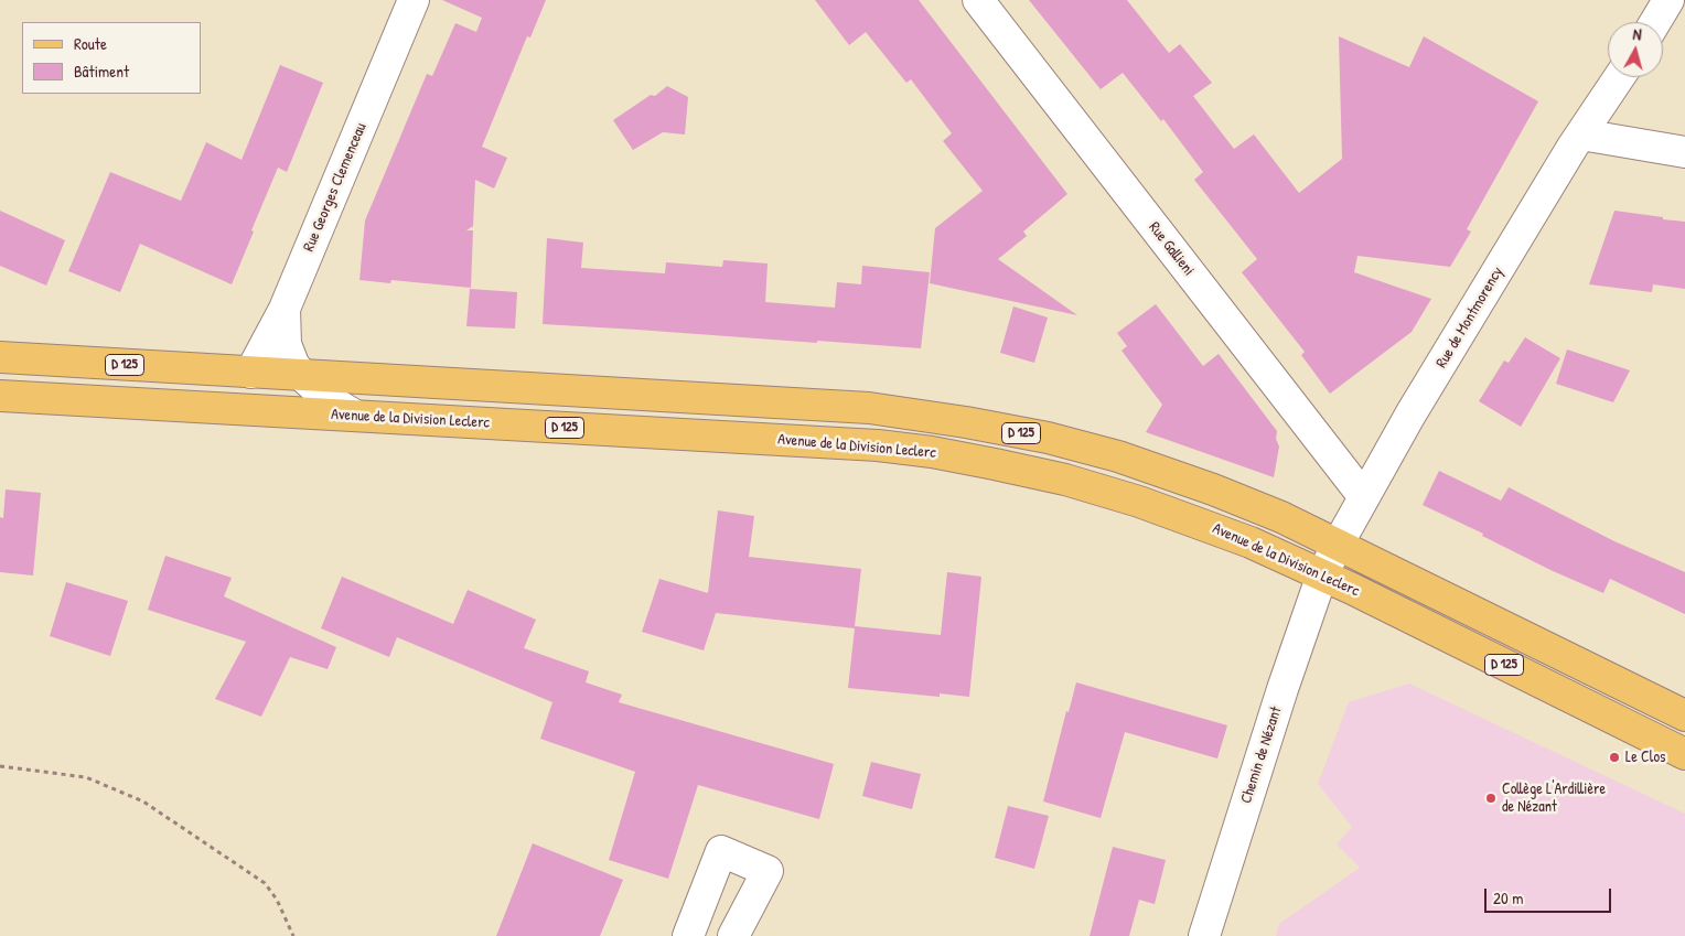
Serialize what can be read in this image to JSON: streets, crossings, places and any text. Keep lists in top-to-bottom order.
{
  "streets": {
    "main road": ["D 125", "Avenue de la Division Leclerc"],
    "street": [
      "Rue Georges Clemenceau",
      "Rue Gallieni",
      "Rue de Montmorency",
      "Chemin de Nézant"
    ]
  },
  "crossings": [
    ["Rue Georges Clemenceau", "D 125"],
    ["Rue Gallieni", "Rue de Montmorency"],
    ["Rue de Montmorency", "D 125"],
    ["Rue de Montmorency", "Avenue de la Division Leclerc"],
    ["Rue de Montmorency", "Chemin de Nézant"],
    ["Avenue de la Division Leclerc", "Chemin de Nézant"]
  ],
  "places": ["Le Clos", "Collège L'Ardillière de Nézant"],
  "legend": ["Route", "Bâtiment"],
  "scale_bar": "20 m",
  "north": "top"
}
